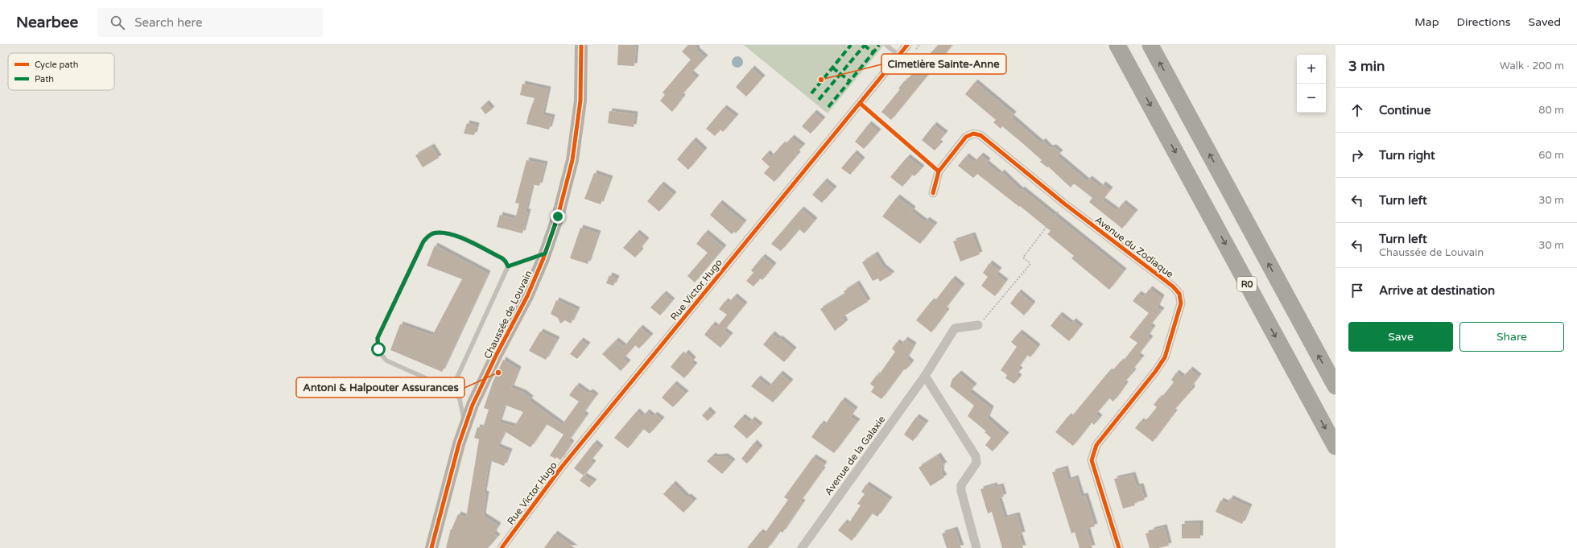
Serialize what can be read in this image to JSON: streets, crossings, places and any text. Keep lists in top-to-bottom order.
{
  "streets": {
    "highway": ["R0"],
    "main road": ["Chaussée de Louvain"],
    "street": ["Avenue du Zodiaque", "Rue Victor Hugo", "Avenue de la Galaxie"]
  },
  "places": ["Cimetière Sainte-Anne", "Antoni & Halpouter Assurances"],
  "legend": ["Cycle path", "Path"],
  "page": {
    "header": "Nearbee",
    "search": "Search here",
    "nav": ["Map", "Directions", "Saved"],
    "heading": ["3 min", "Walk · 200 m"],
    "map_buttons": ["+", "−"],
    "list": [
      ["Continue", "80 m"],
      ["Turn right", "60 m"],
      ["Turn left", "30 m"],
      ["Turn left", "Chaussée de Louvain", "30 m"],
      "Arrive at destination"
    ],
    "buttons": ["Save", "Share"]
  }
}
